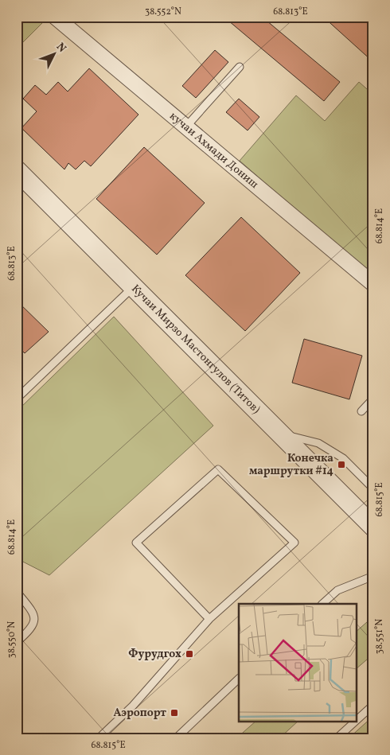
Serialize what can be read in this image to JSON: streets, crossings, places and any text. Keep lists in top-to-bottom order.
{
  "streets": {
    "street": ["кучаи Ахмади Дониш", "Кучаи Мирзо Мастонгулов (Титов)"]
  },
  "places": {
    "transit": ["Конечка маршрутки #14", "Фурудгох", "Аэропорт"]
  },
  "north": "top right",
  "coordinates": [
    "38.552°N",
    "68.813°E",
    "68.814°E",
    "68.815°E",
    "38.551°N",
    "38.550°N"
  ]
}
